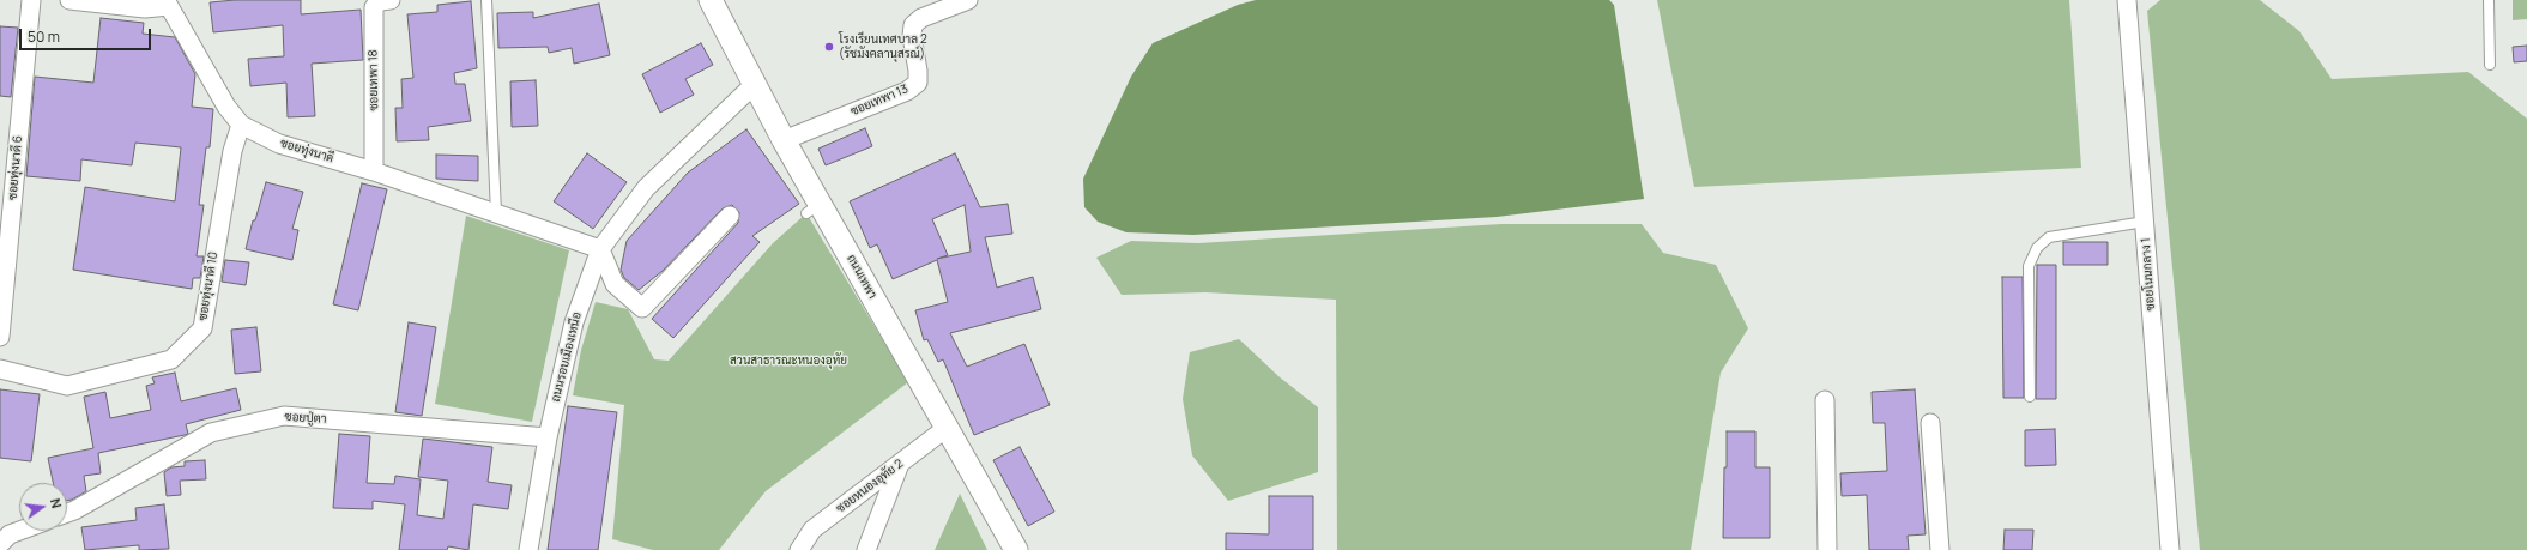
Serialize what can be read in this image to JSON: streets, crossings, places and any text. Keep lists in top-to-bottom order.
{
  "streets": {
    "street": [
      "ซอยเทพา 18",
      "ซอยเทพา 13",
      "ซอยทุ่งนาดี",
      "ซอยทุ่งนาดี 6",
      "ซอยโนนกลาง 1",
      "ถนนเทพา",
      "ซอยทุ่งนาดี 10",
      "ถนนรอบเมืองเหนือ",
      "ซอยปู่ตา",
      "ซอยหนองอุทัย 2"
    ]
  },
  "crossings": [
    ["ซอยเทพา 18", "ซอยทุ่งนาดี"],
    ["ซอยเทพา 13", "ถนนเทพา"],
    ["ซอยทุ่งนาดี", "ซอยทุ่งนาดี 10"],
    ["ซอยทุ่งนาดี", "ถนนรอบเมืองเหนือ"],
    ["ถนนเทพา", "ถนนรอบเมืองเหนือ"],
    ["ถนนเทพา", "ซอยหนองอุทัย 2"],
    ["ถนนรอบเมืองเหนือ", "ซอยปู่ตา"]
  ],
  "parks": ["สวนสาธารณะหนองอุทัย"],
  "places": ["โรงเรียนเทศบาล 2 (รัชมังคลานุสรณ์)"],
  "scale_bar": "50 m",
  "north": "right"
}
